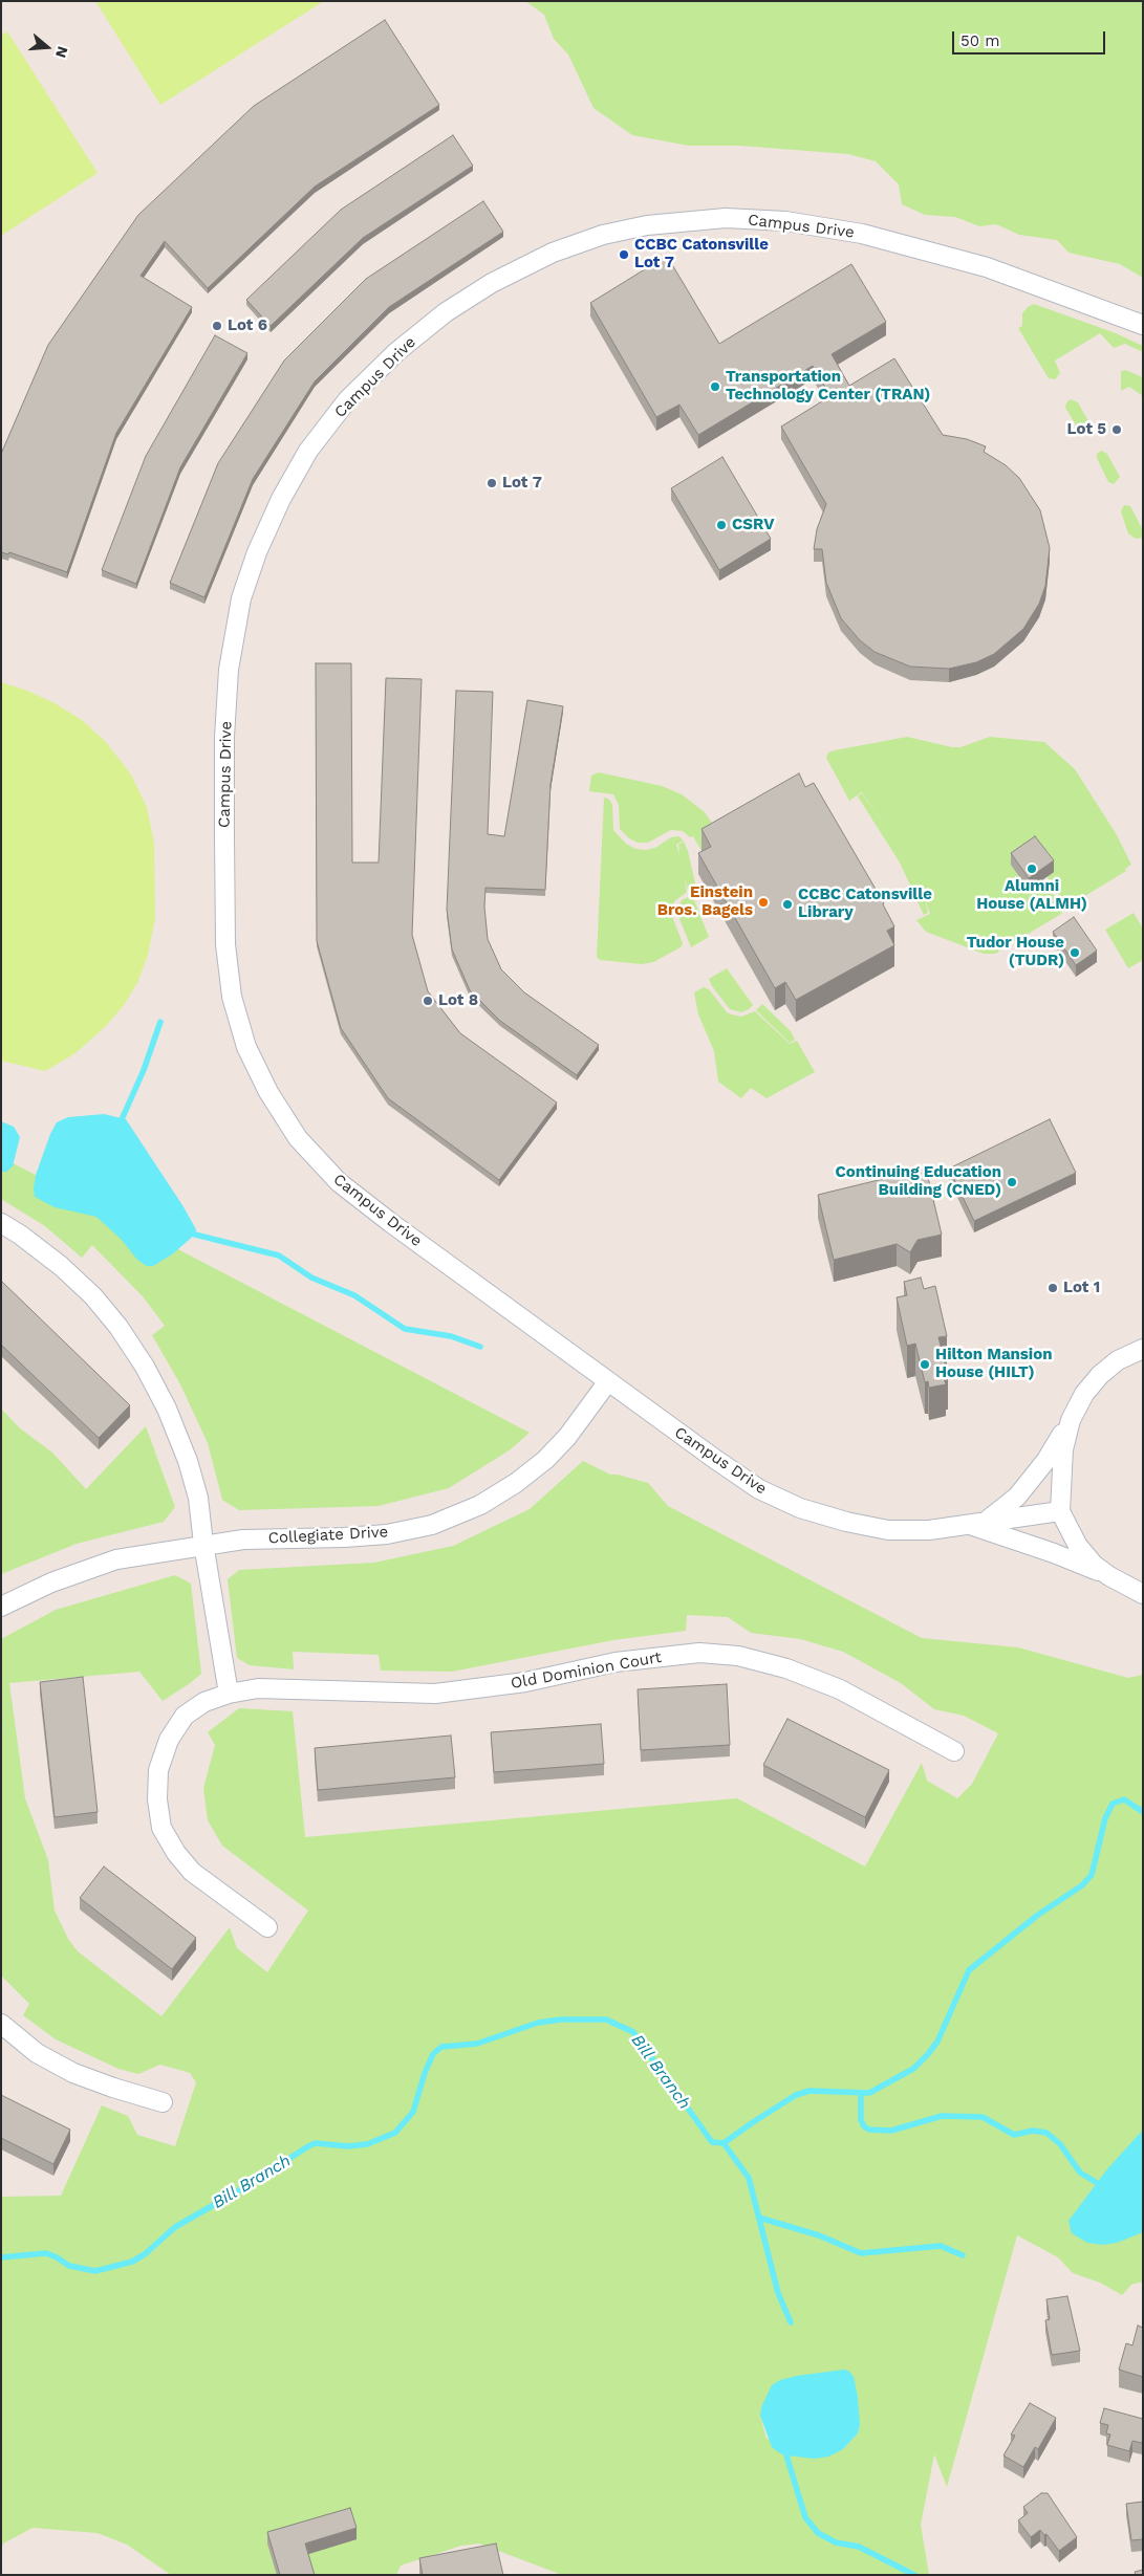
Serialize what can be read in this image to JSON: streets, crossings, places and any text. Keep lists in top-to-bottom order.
{
  "streets": {
    "street": ["Campus Drive", "Collegiate Drive", "Old Dominion Court"]
  },
  "crossings": [
    ["Campus Drive", "Collegiate Drive"]
  ],
  "water": ["Bill Branch"],
  "places": [
    "CCBC Catonsville Lot 7",
    "Lot 6",
    "Transportation Technology Center (TRAN)",
    "Lot 5",
    "Lot 7",
    "CSRV",
    "Alumni House (ALMH)",
    "Einstein Bros. Bagels",
    "CCBC Catonsville Library",
    "Tudor House (TUDR)",
    "Lot 8",
    "Continuing Education Building (CNED)",
    "Lot 1",
    "Hilton Mansion House (HILT)"
  ],
  "scale_bar": "50 m",
  "north": "right"
}
